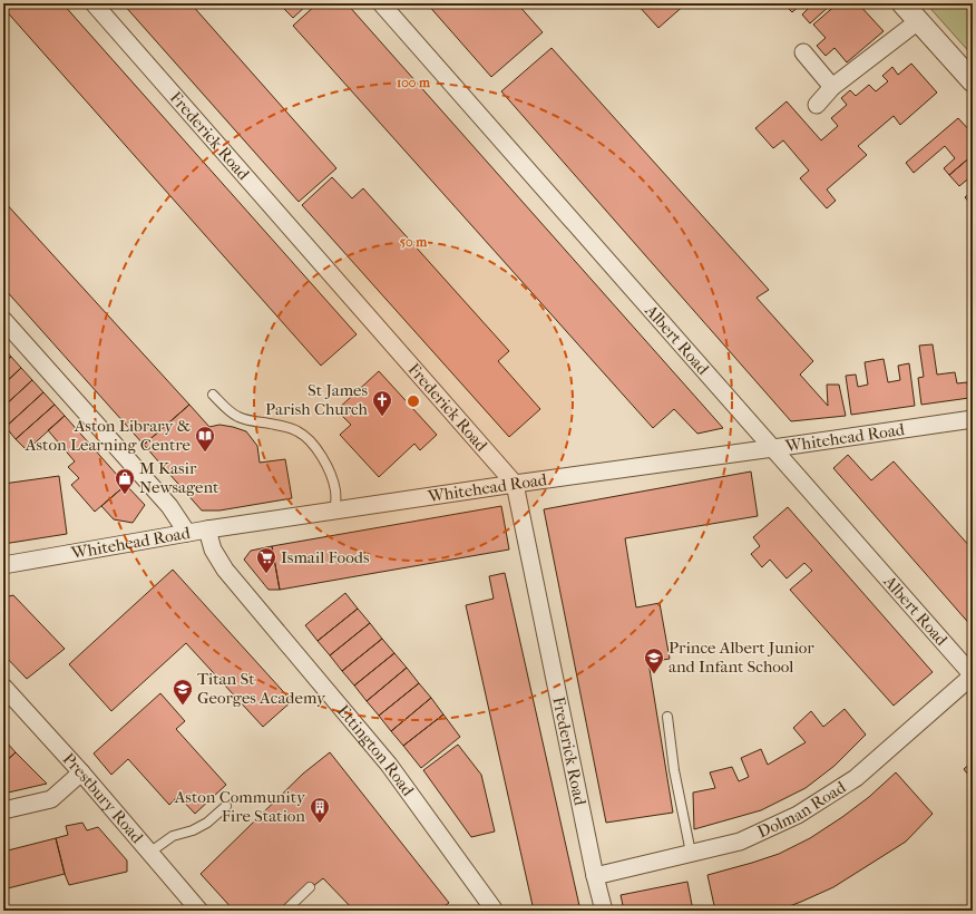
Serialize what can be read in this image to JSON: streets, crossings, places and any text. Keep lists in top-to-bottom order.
{
  "streets": {
    "street": [
      "Frederick Road",
      "Albert Road",
      "Whitehead Road",
      "Ettington Road",
      "Prestbury Road",
      "Dolman Road"
    ]
  },
  "crossings": [
    ["Frederick Road", "Whitehead Road"],
    ["Frederick Road", "Dolman Road"],
    ["Albert Road", "Whitehead Road"],
    ["Albert Road", "Dolman Road"],
    ["Whitehead Road", "Ettington Road"]
  ],
  "places": {
    "church": ["St James Parish Church"],
    "library": ["Aston Library & Aston Learning Centre"],
    "shop": ["M Kasir Newsagent"],
    "supermarket": ["Ismail Foods"],
    "school or university": ["Prince Albert Junior and Infant School", "Titan St Georges Academy"],
    "building": ["Aston Community Fire Station"]
  },
  "rings": ["100 m", "50 m"]
}
